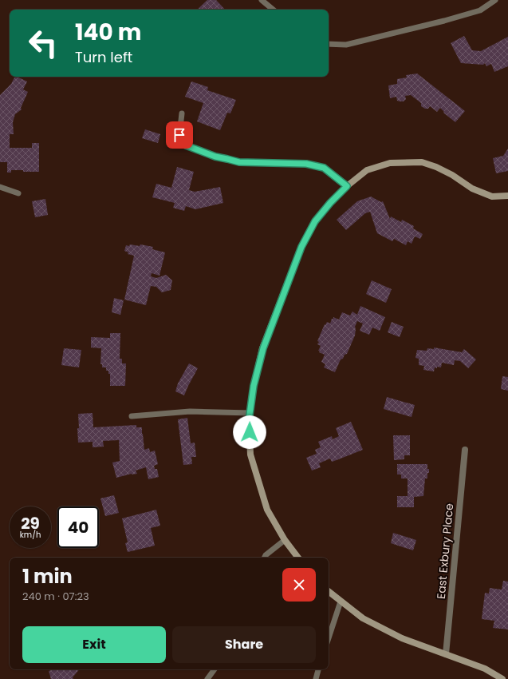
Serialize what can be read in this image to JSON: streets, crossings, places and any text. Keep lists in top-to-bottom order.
{
  "streets": {
    "street": ["East Exbury Place"]
  },
  "page": {
    "turn": ["140 m", "Turn left"],
    "speed": "29 km/h",
    "limit": "40",
    "heading": ["1 min", "240 m · 07:23"],
    "buttons": ["Exit", "Share"]
  }
}
